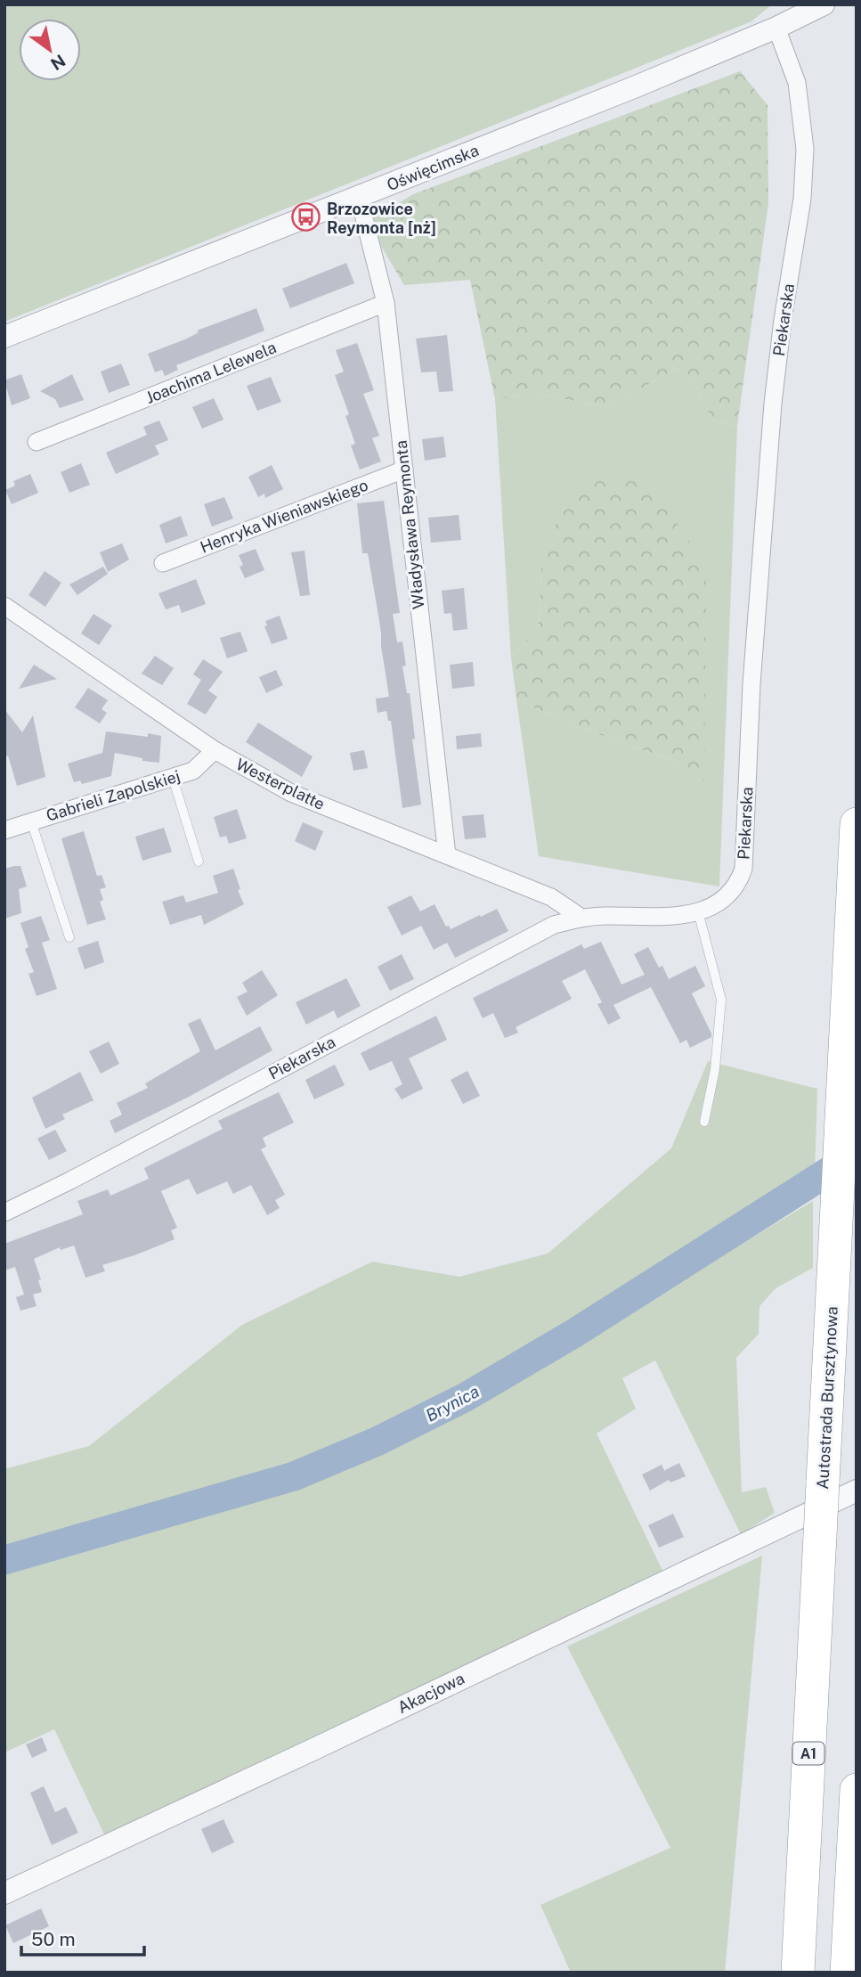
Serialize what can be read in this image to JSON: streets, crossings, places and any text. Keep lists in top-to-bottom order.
{
  "streets": {
    "highway": ["Autostrada Bursztynowa", "A1"],
    "street": [
      "Oświęcimska",
      "Piekarska",
      "Joachima Lelewela",
      "Henryka Wieniawskiego",
      "Władysława Reymonta",
      "Westerplatte",
      "Gabrieli Zapolskiej",
      "Akacjowa"
    ]
  },
  "crossings": [
    ["Oświęcimska", "Piekarska"],
    ["Oświęcimska", "Władysława Reymonta"],
    ["Piekarska", "Westerplatte"],
    ["Joachima Lelewela", "Władysława Reymonta"],
    ["Henryka Wieniawskiego", "Władysława Reymonta"],
    ["Władysława Reymonta", "Westerplatte"],
    ["Westerplatte", "Gabrieli Zapolskiej"]
  ],
  "water": ["Brynica"],
  "places": {
    "bus stop": ["Brzozowice Reymonta [nż]"]
  },
  "scale_bar": "50 m",
  "north": "bottom right"
}
